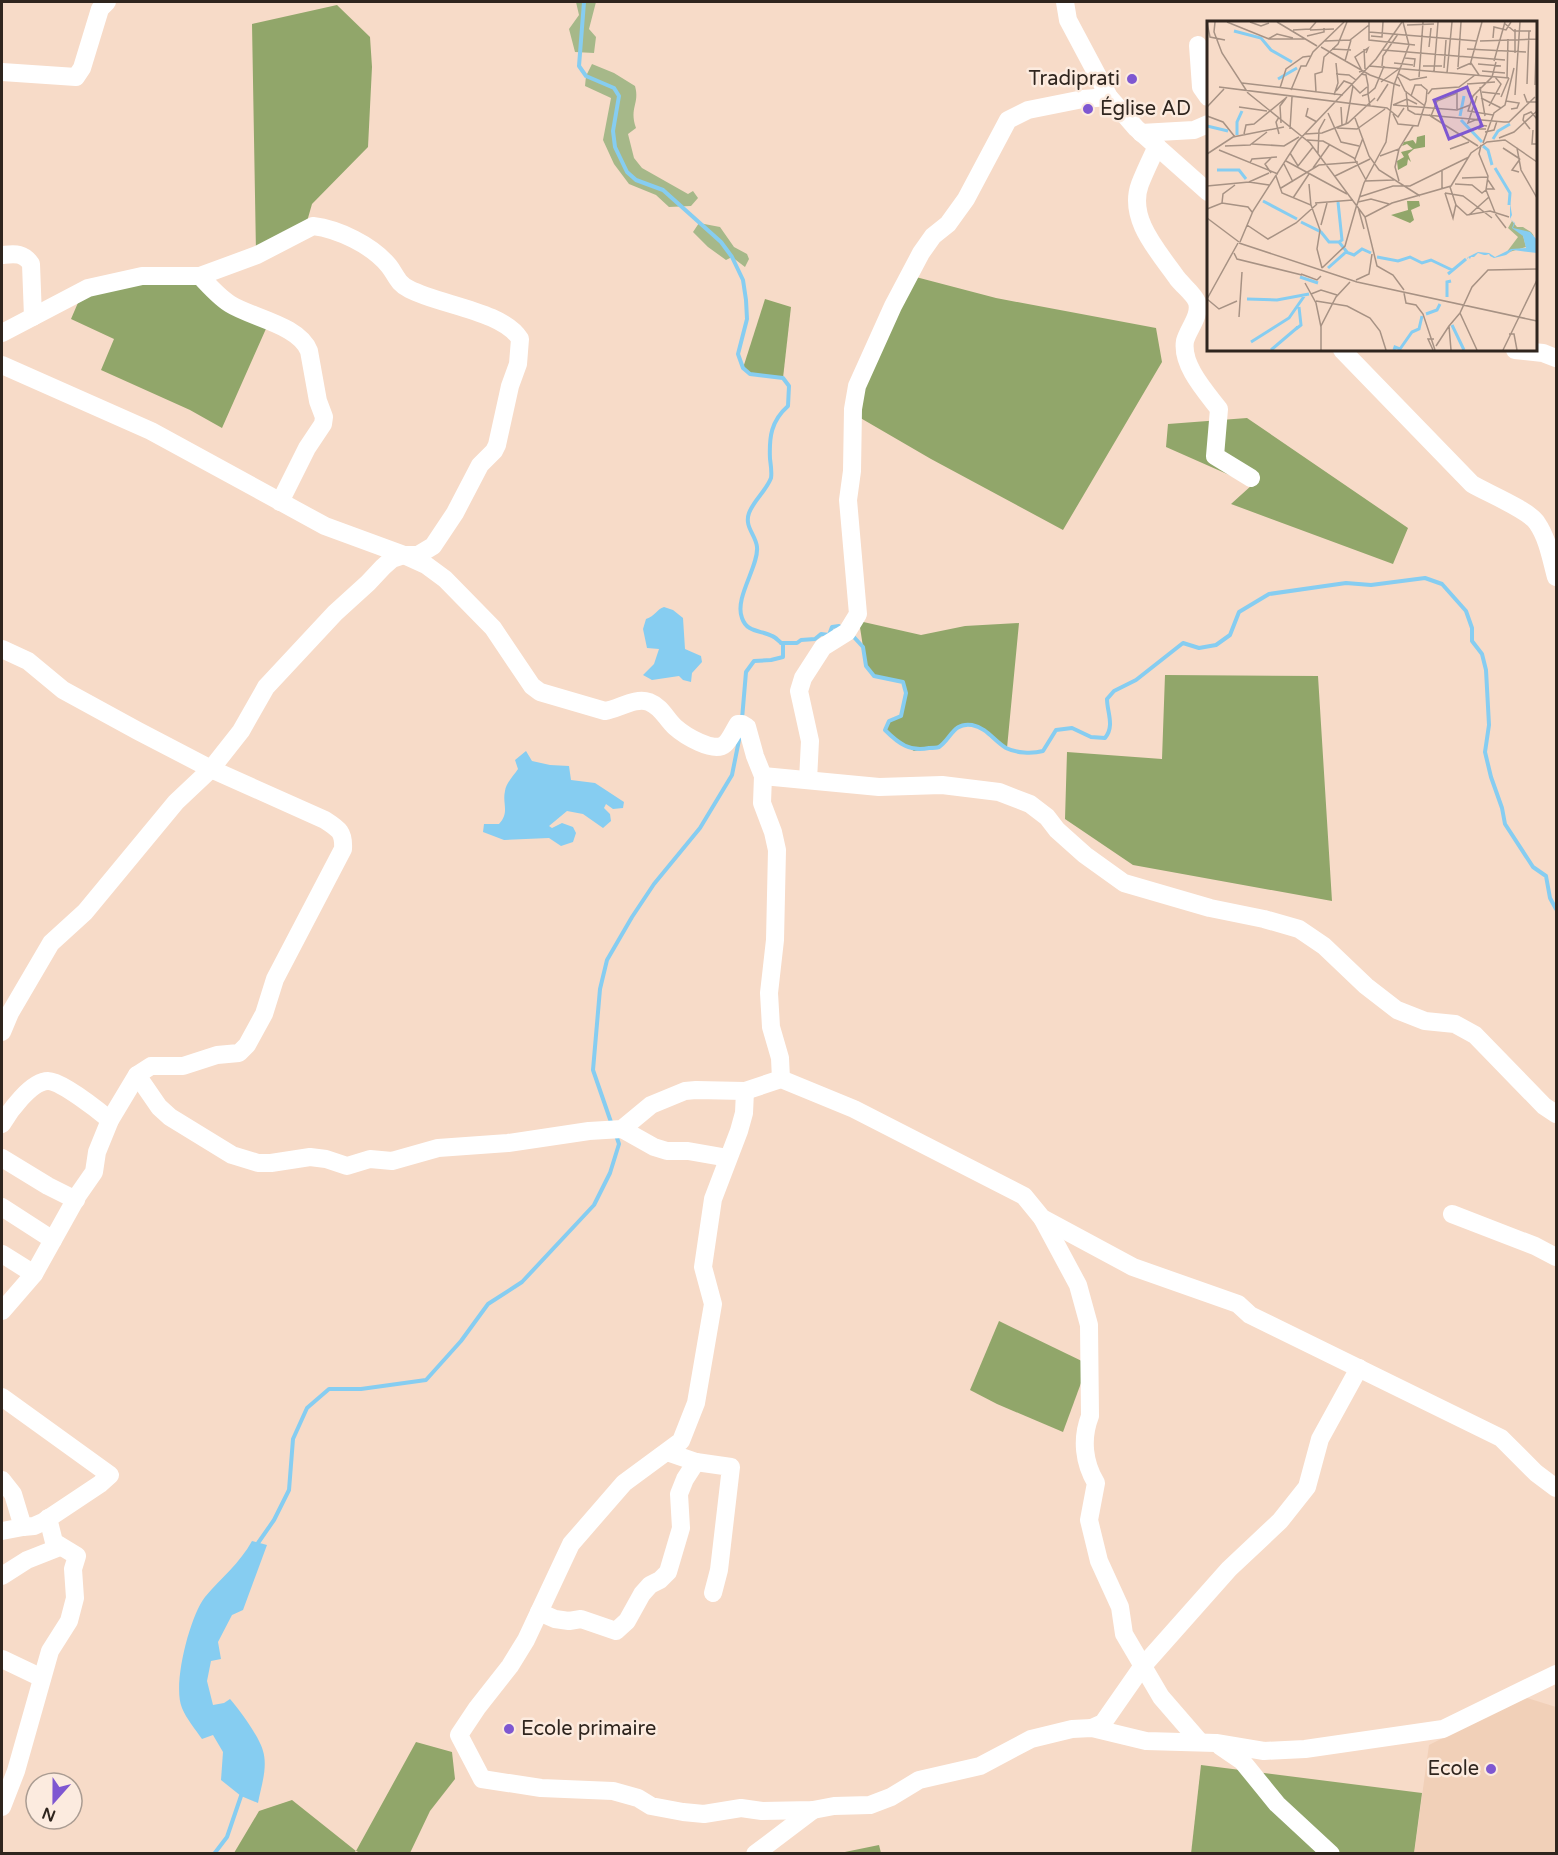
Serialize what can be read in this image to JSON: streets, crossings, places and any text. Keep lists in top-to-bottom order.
{
  "places": [
    "Tradiprati",
    "Église AD",
    "Ecole primaire",
    "Ecole"
  ],
  "north": "bottom"
}
